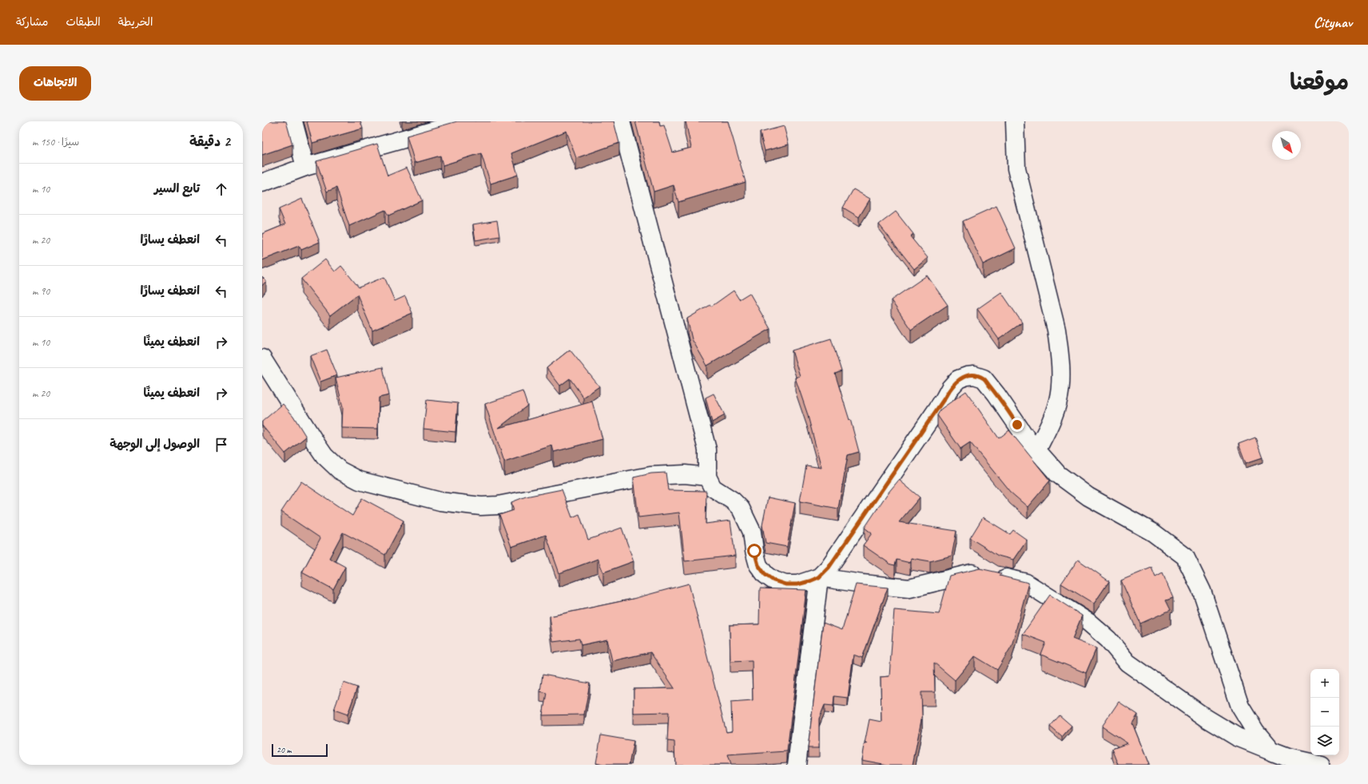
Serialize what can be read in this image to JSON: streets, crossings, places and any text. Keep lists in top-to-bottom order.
{
  "scale_bar": "20 m",
  "north": "bottom right",
  "page": {
    "header": "Citynav",
    "nav": ["الخريطة", "الطبقات", "مشاركة"],
    "title": "موقعنا",
    "buttons": "الاتجاهات",
    "heading": ["2 دقيقة", "سيرًا · 150 m"],
    "list": [
      ["تابع السير", "10 m"],
      ["انعطف يسارًا", "20 m"],
      ["انعطف يسارًا", "90 m"],
      ["انعطف يمينًا", "10 m"],
      ["انعطف يمينًا", "20 m"],
      "الوصول إلى الوجهة"
    ],
    "map_buttons": ["+", "−"],
    "scale": "20 m"
  }
}
